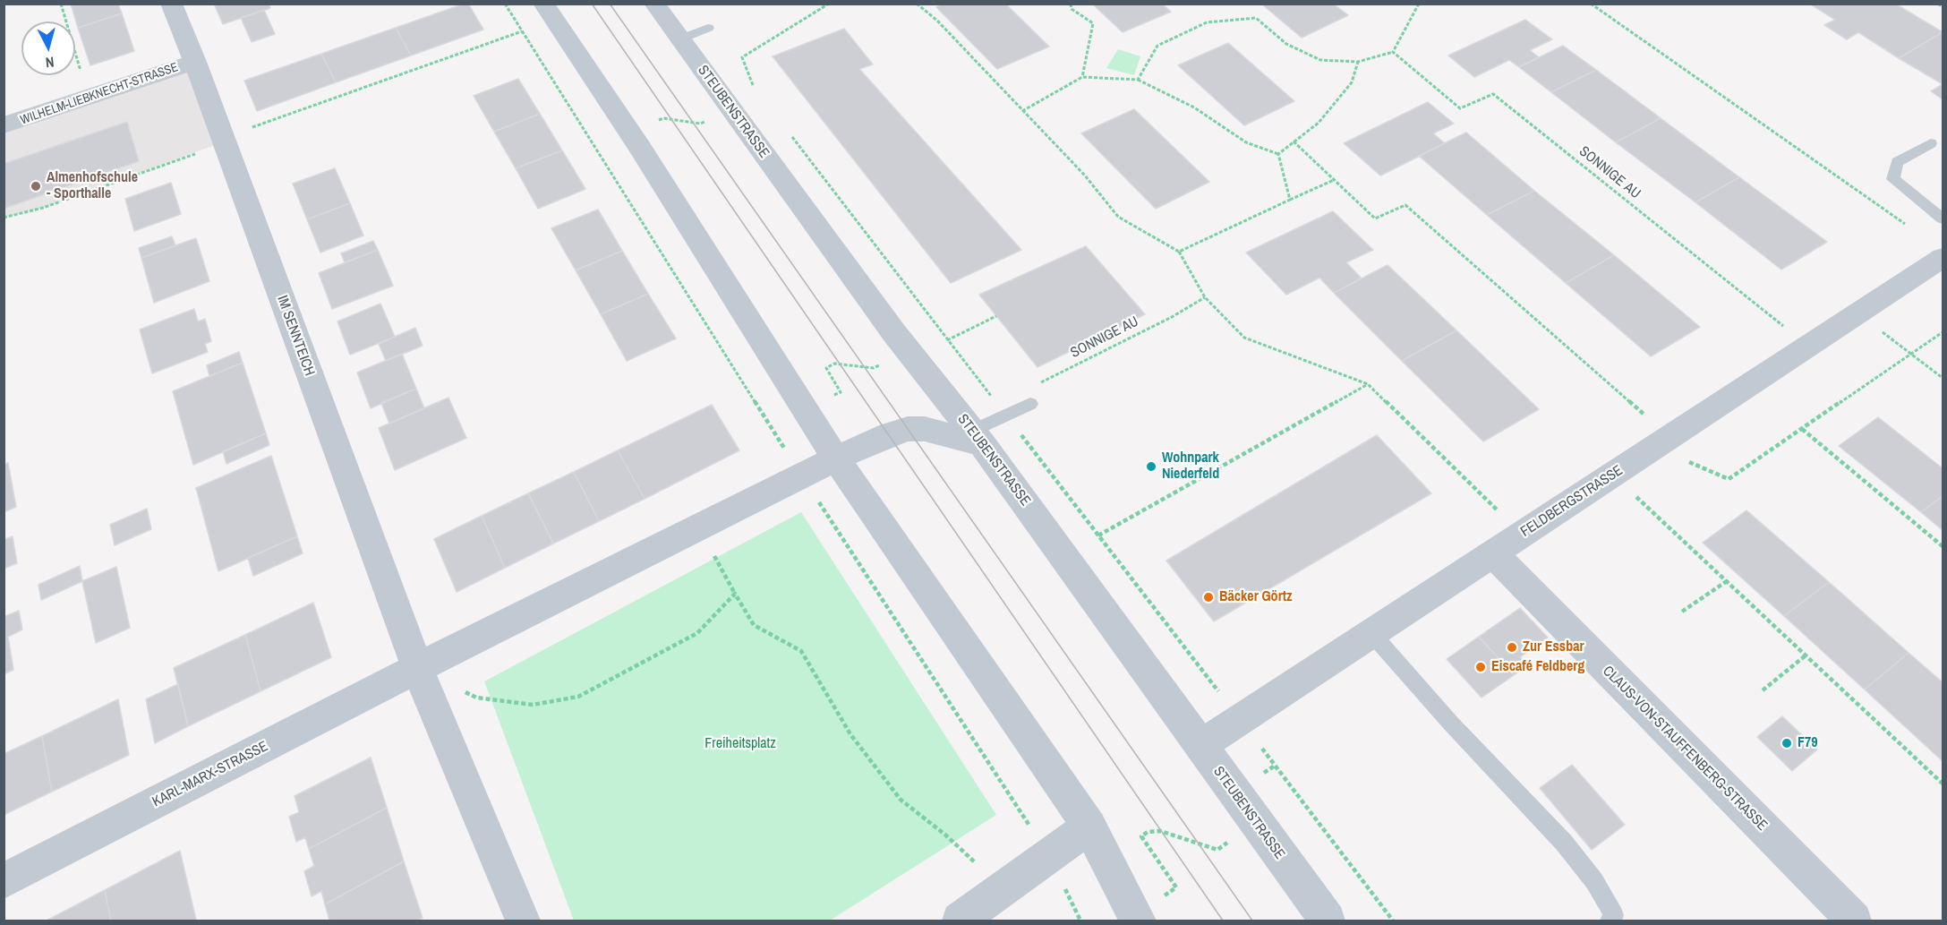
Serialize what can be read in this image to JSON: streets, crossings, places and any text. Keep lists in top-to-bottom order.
{
  "streets": {
    "street": [
      "WILHELM-LIEBKNECHT-STRASSE",
      "STEUBENSTRASSE",
      "IM SENNTEICH",
      "FELDBERGSTRASSE",
      "CLAUS-VON-STAUFFENBERG-STRASSE",
      "KARL-MARX-STRASSE"
    ],
    "path": ["SONNIGE AU"]
  },
  "crossings": [
    ["WILHELM-LIEBKNECHT-STRASSE", "IM SENNTEICH"],
    ["STEUBENSTRASSE", "FELDBERGSTRASSE"],
    ["SONNIGE AU", "FELDBERGSTRASSE"],
    ["IM SENNTEICH", "KARL-MARX-STRASSE"],
    ["FELDBERGSTRASSE", "CLAUS-VON-STAUFFENBERG-STRASSE"]
  ],
  "parks": ["Freiheitsplatz"],
  "places": [
    "Almenhofschule - Sporthalle",
    "Wohnpark Niederfeld",
    "Bäcker Görtz",
    "Zur Essbar",
    "Eiscafé Feldberg",
    "F79"
  ],
  "north": "bottom"
}
